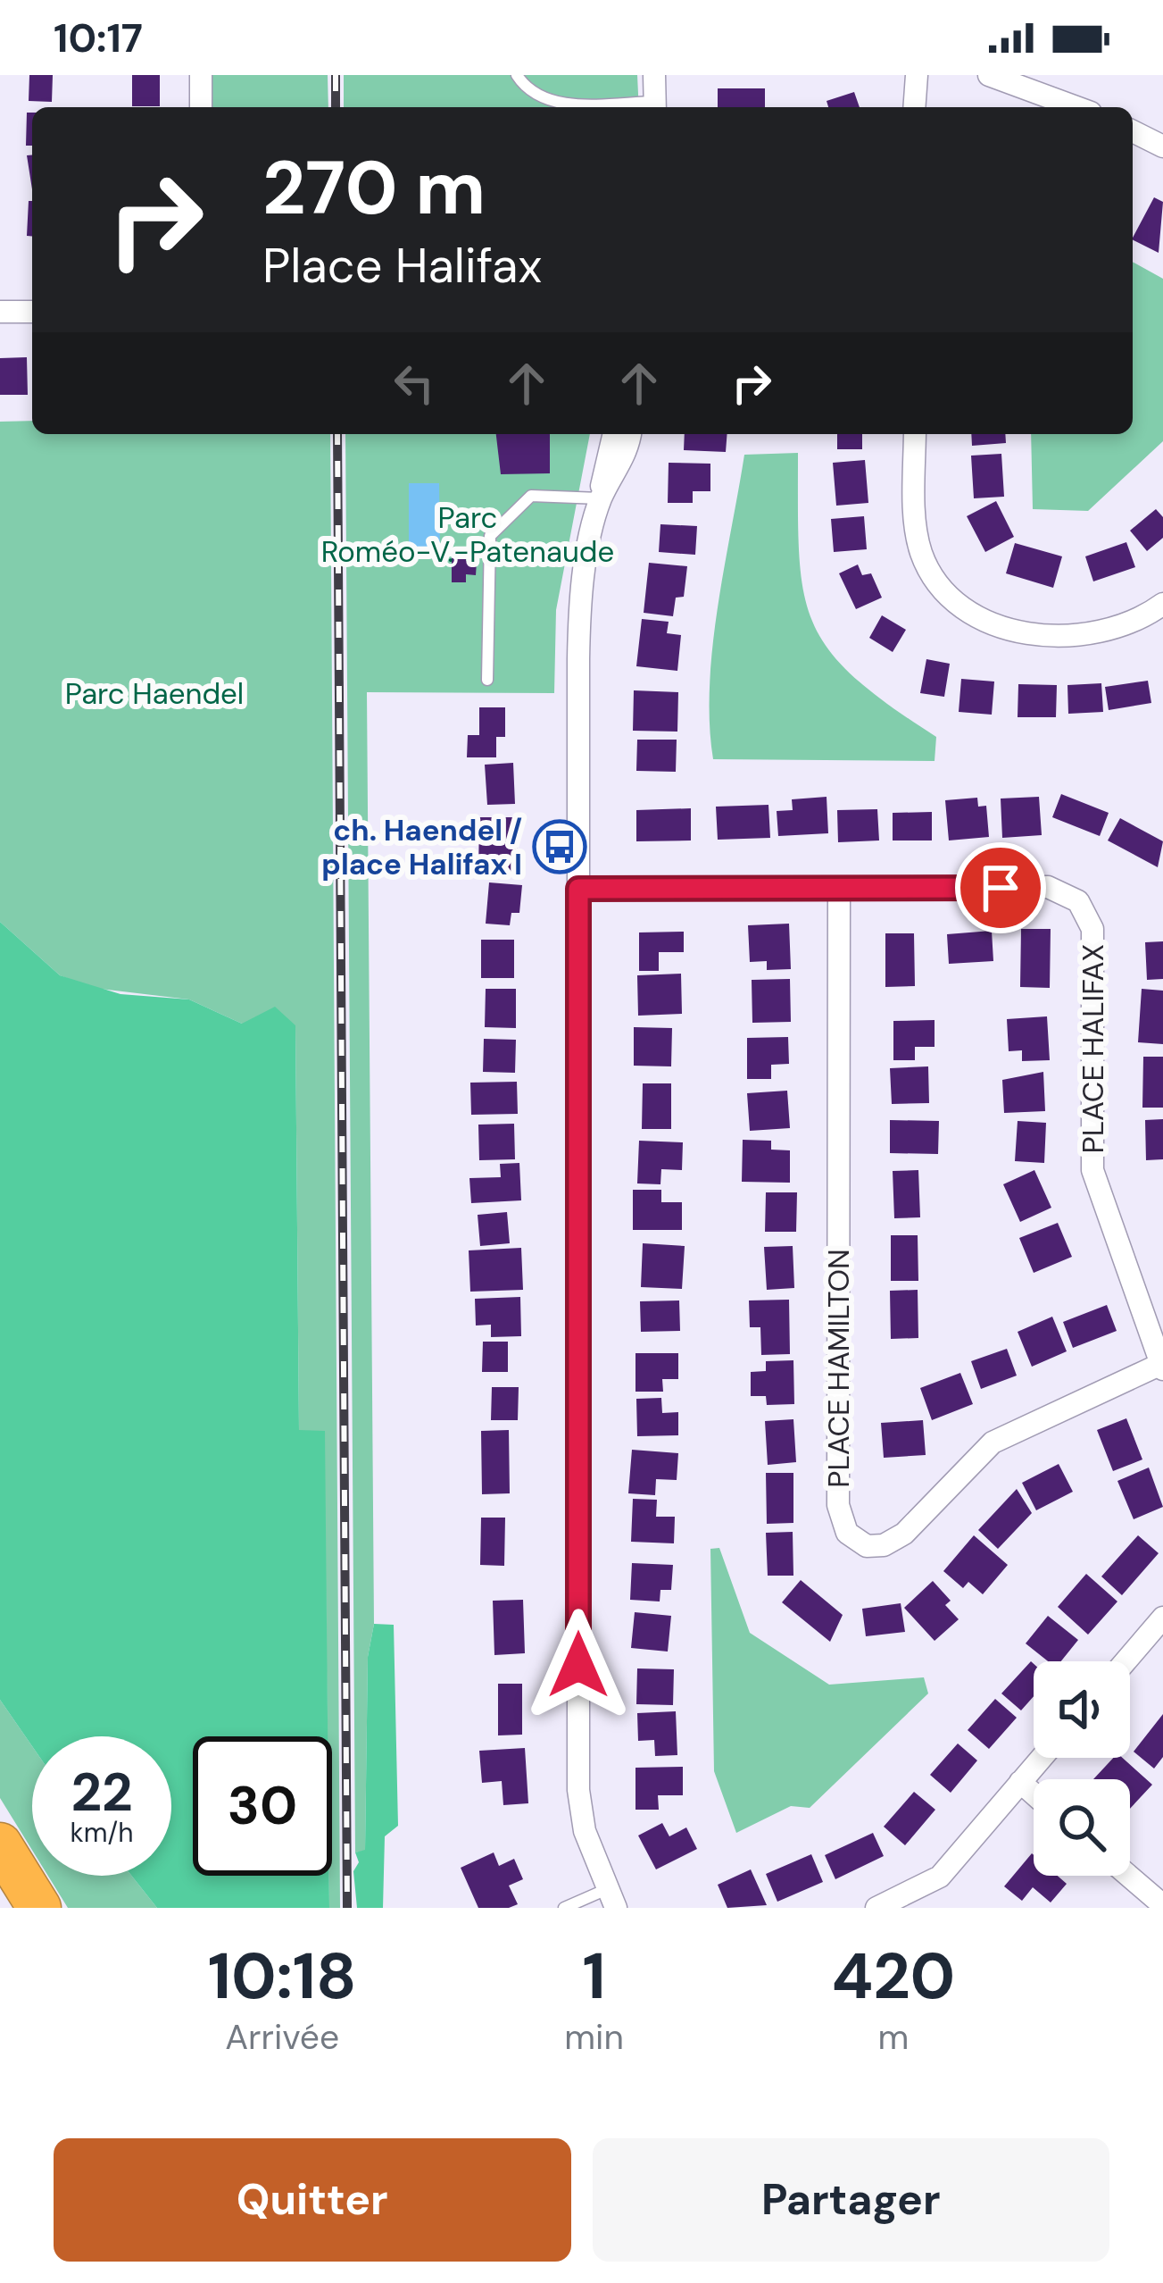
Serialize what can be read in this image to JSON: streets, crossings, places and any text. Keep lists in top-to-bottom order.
{
  "streets": {
    "street": ["PLACE HALIFAX", "PLACE HAMILTON"]
  },
  "crossings": [
    ["PLACE HALIFAX", "PLACE HAMILTON"]
  ],
  "parks": ["Parc Roméo-V.-Patenaude", "Parc Haendel"],
  "places": {
    "bus stop": ["ch. Haendel / place Halifax I"]
  },
  "page": {
    "status": "10:17",
    "turn": ["270 m", "Place Halifax"],
    "speed": "22 km/h",
    "limit": "30",
    "eta": [
      "10:18",
      "Arrivée",
      "1",
      "min",
      "420",
      "m"
    ],
    "buttons": ["Quitter", "Partager"]
  }
}
